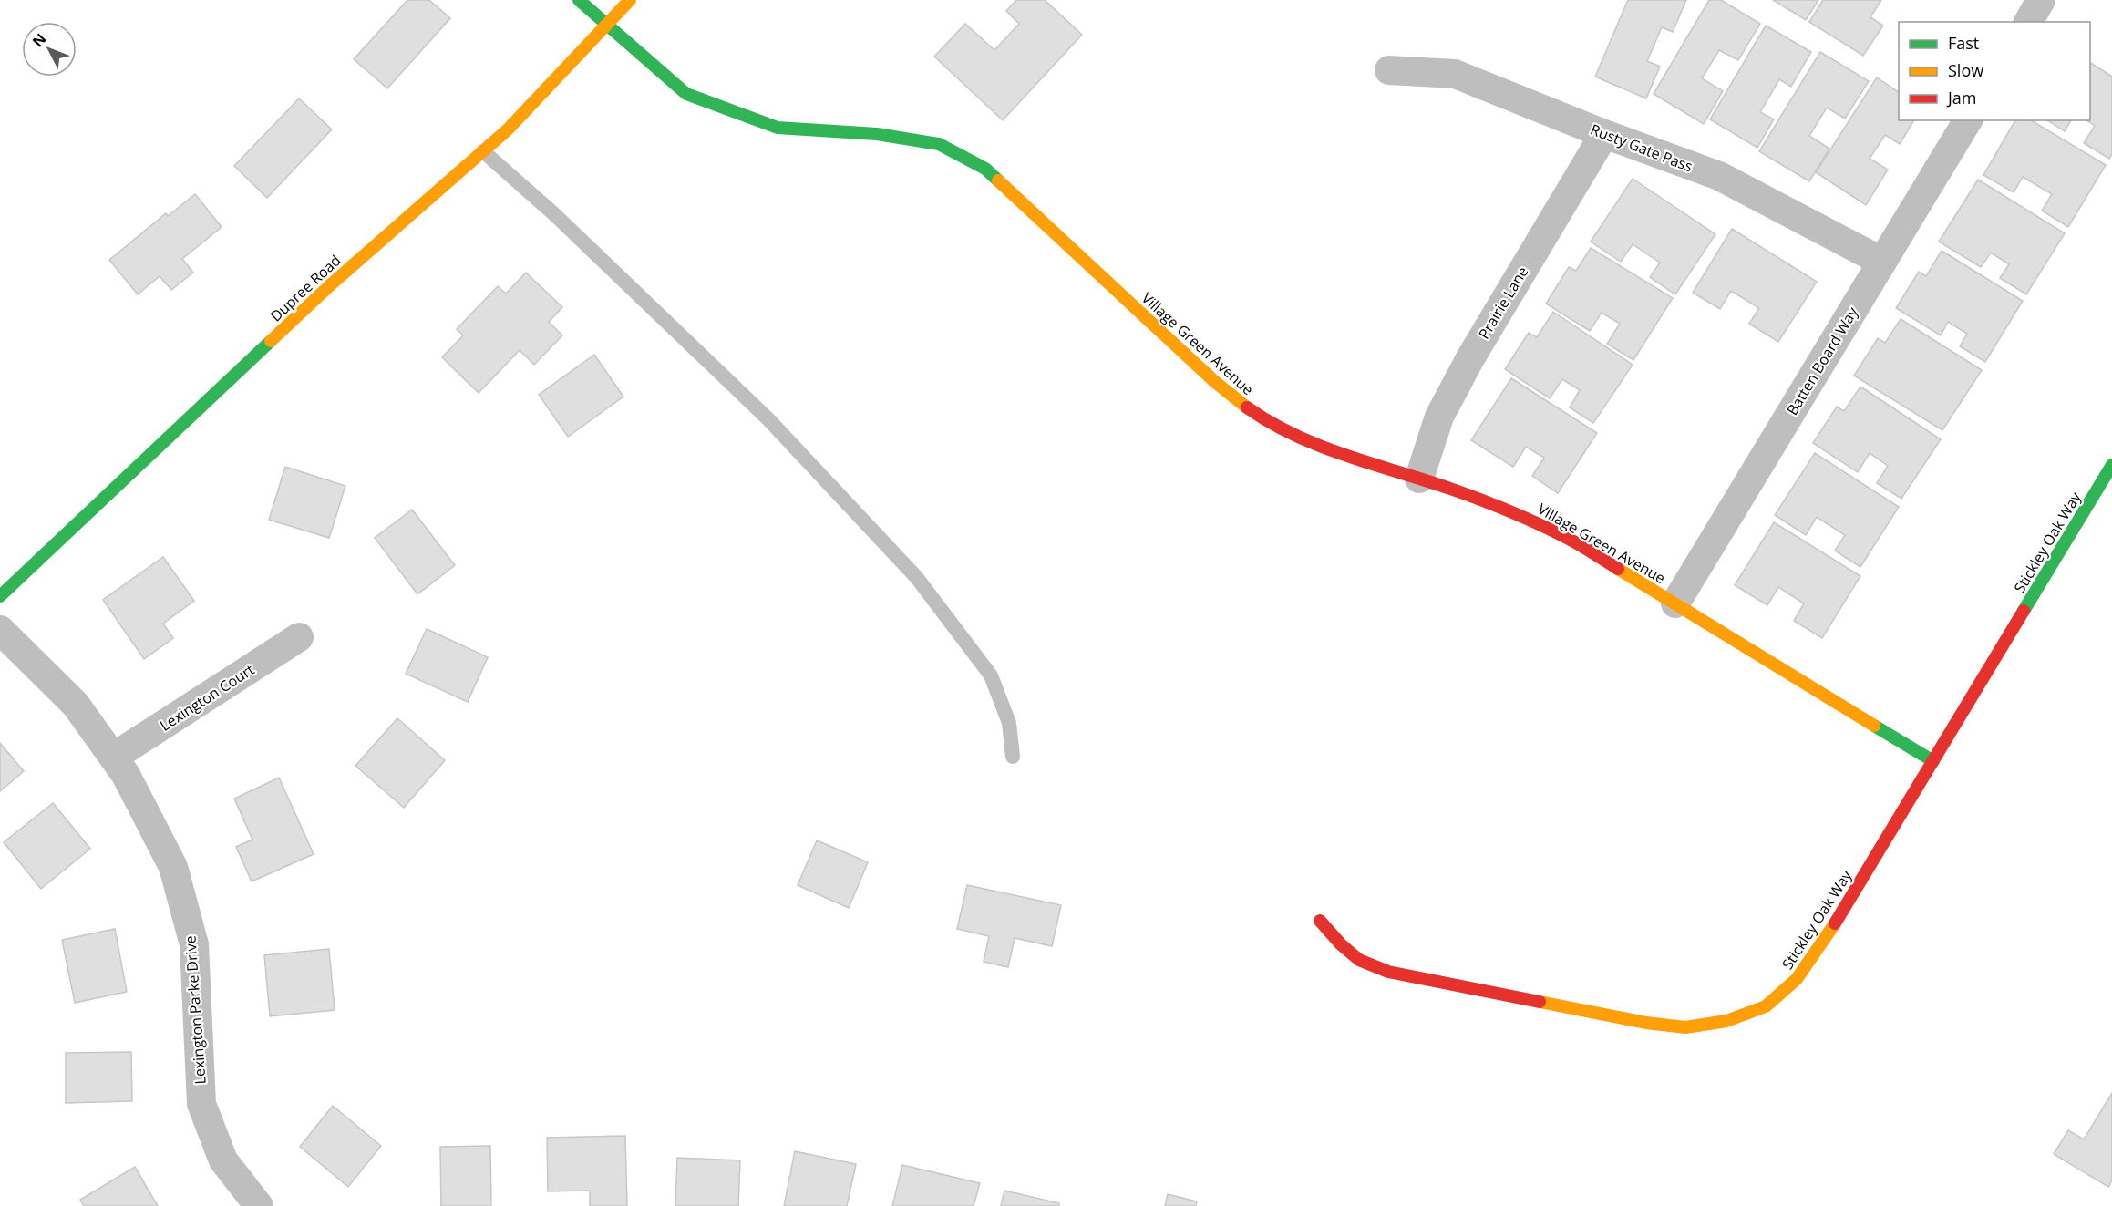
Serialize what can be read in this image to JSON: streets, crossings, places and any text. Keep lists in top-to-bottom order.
{
  "streets": {
    "street": [
      "Rusty Gate Pass",
      "Dupree Road",
      "Prairie Lane",
      "Village Green Avenue",
      "Batten Board Way",
      "Stickley Oak Way",
      "Lexington Court",
      "Lexington Parke Drive"
    ]
  },
  "crossings": [
    ["Rusty Gate Pass", "Prairie Lane"],
    ["Rusty Gate Pass", "Batten Board Way"],
    ["Dupree Road", "Village Green Avenue"],
    ["Prairie Lane", "Village Green Avenue"],
    ["Village Green Avenue", "Batten Board Way"],
    ["Village Green Avenue", "Stickley Oak Way"],
    ["Lexington Court", "Lexington Parke Drive"]
  ],
  "legend": ["Fast", "Slow", "Jam"],
  "north": "top left"
}
